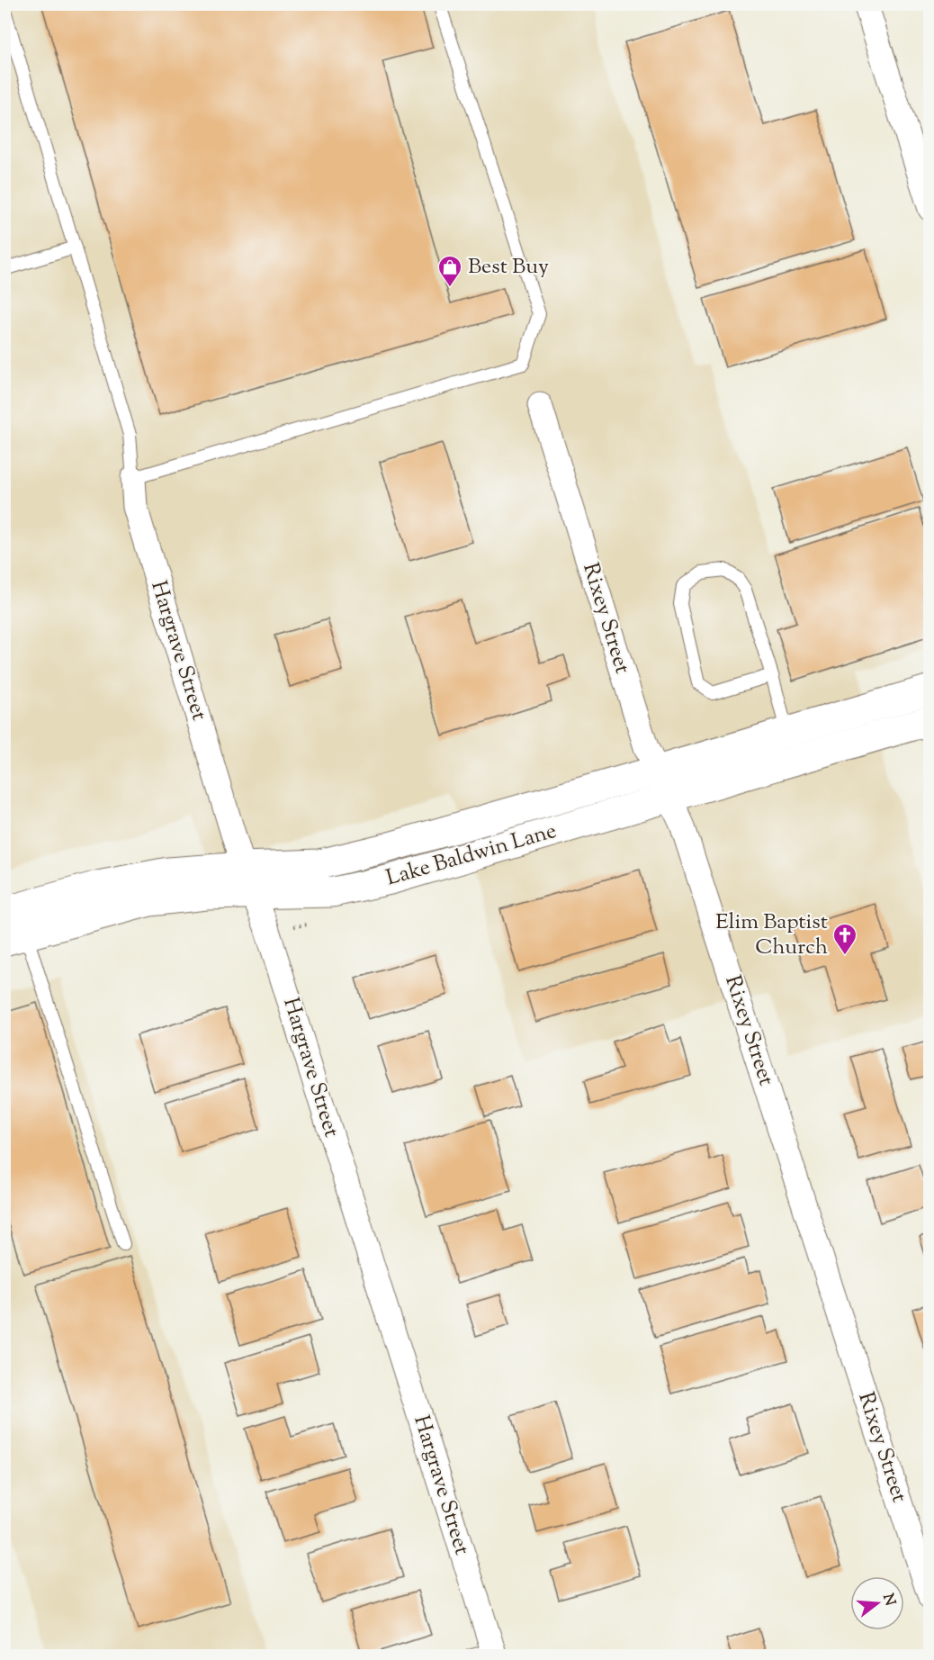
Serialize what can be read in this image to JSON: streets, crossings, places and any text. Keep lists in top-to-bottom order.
{
  "streets": {
    "street": ["Rixey Street", "Hargrave Street", "Lake Baldwin Lane"]
  },
  "crossings": [
    ["Rixey Street", "Lake Baldwin Lane"],
    ["Hargrave Street", "Lake Baldwin Lane"]
  ],
  "places": {
    "shop": ["Best Buy"],
    "church": ["Elim Baptist Church"]
  },
  "north": "right"
}
